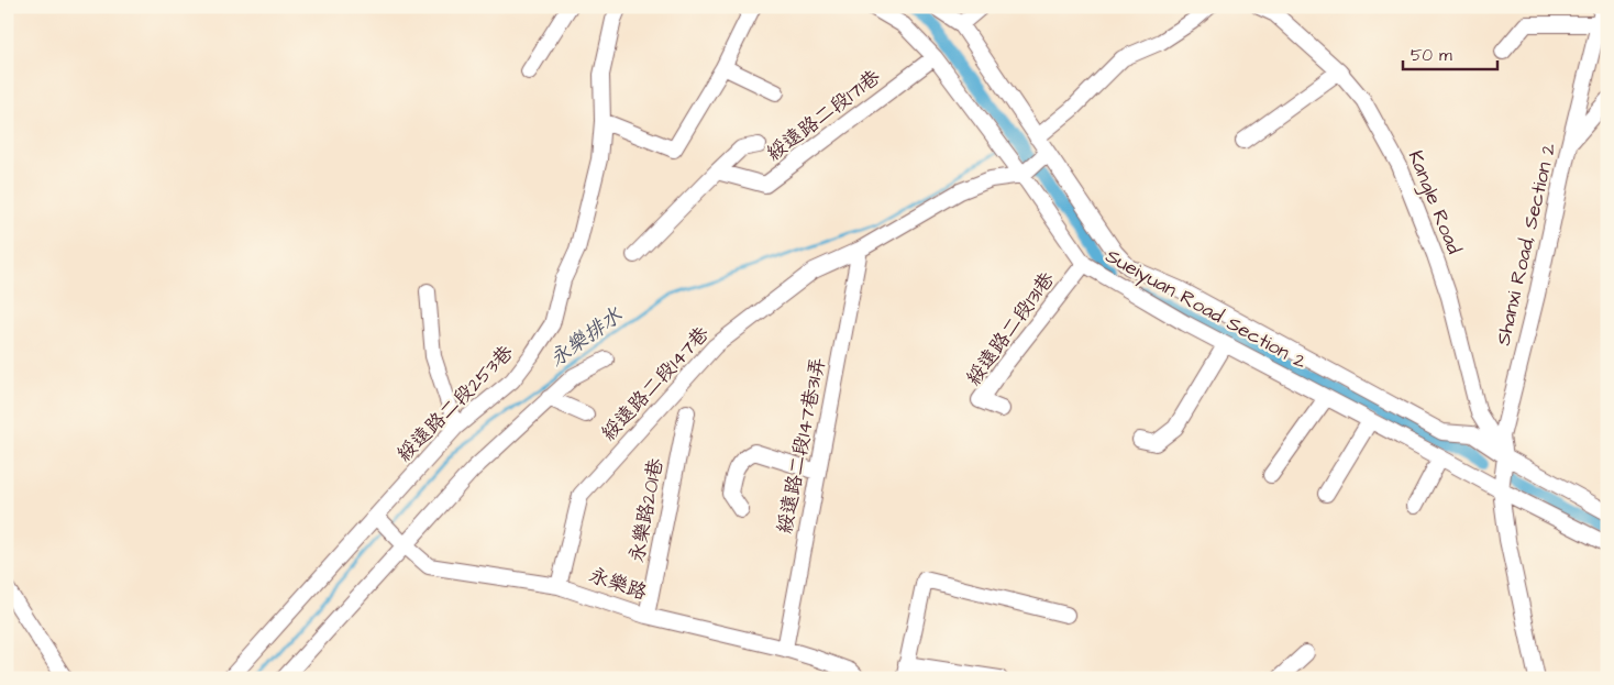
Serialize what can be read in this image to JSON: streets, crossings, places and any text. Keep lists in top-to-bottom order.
{
  "streets": {
    "street": [
      "綏遠路二段171巷",
      "Kangle Road",
      "Shanxi Road, Section 2",
      "Sueiyuan Road Section 2",
      "綏遠路二段131巷",
      "綏遠路二段147巷",
      "綏遠路二段253巷",
      "綏遠路二段147巷31弄",
      "永樂路201巷",
      "永樂路"
    ]
  },
  "crossings": [
    ["綏遠路二段171巷", "Sueiyuan Road Section 2"],
    ["Kangle Road", "Shanxi Road, Section 2"],
    ["Kangle Road", "Sueiyuan Road Section 2"],
    ["Shanxi Road, Section 2", "Sueiyuan Road Section 2"],
    ["Sueiyuan Road Section 2", "綏遠路二段131巷"],
    ["Sueiyuan Road Section 2", "綏遠路二段147巷"],
    ["綏遠路二段147巷", "綏遠路二段147巷31弄"],
    ["綏遠路二段147巷", "永樂路"],
    ["綏遠路二段253巷", "永樂路"],
    ["綏遠路二段147巷31弄", "永樂路"],
    ["永樂路201巷", "永樂路"]
  ],
  "water": ["永樂排水"],
  "scale_bar": "50 m"
}
